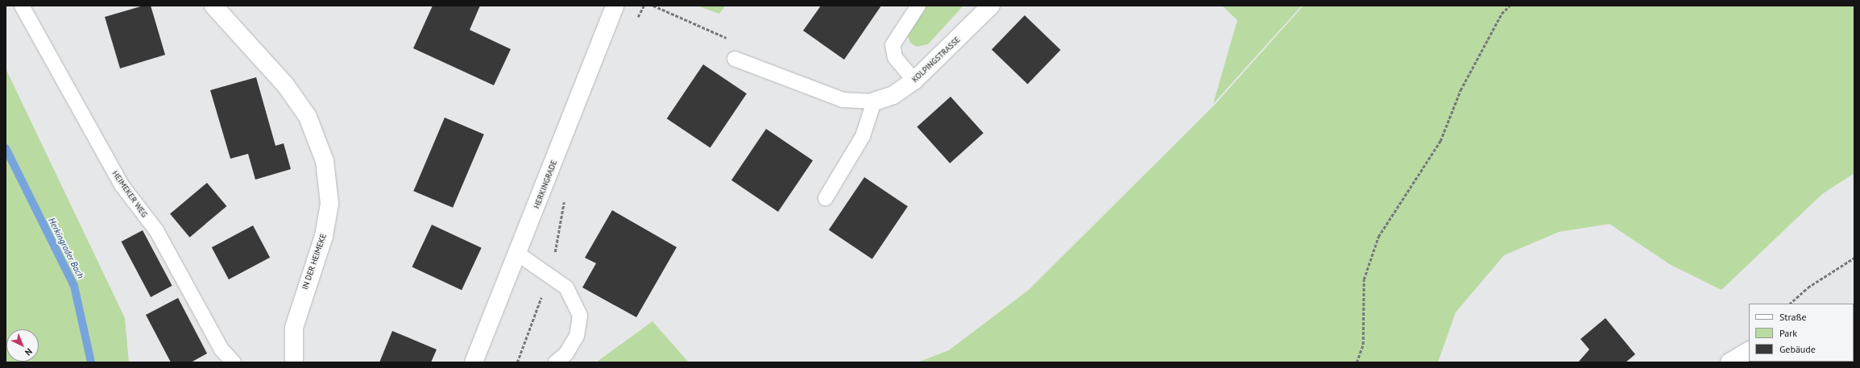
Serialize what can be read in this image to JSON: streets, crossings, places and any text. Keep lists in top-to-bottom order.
{
  "streets": {
    "street": ["KOLPINGSTRASSE", "HERKINGRADE", "IN DER HEIMEKE"],
    "lane": ["HEIMEKER WEG"]
  },
  "water": ["Herkingrader Bach"],
  "legend": ["Straße", "Park", "Gebäude"],
  "north": "bottom right"
}
